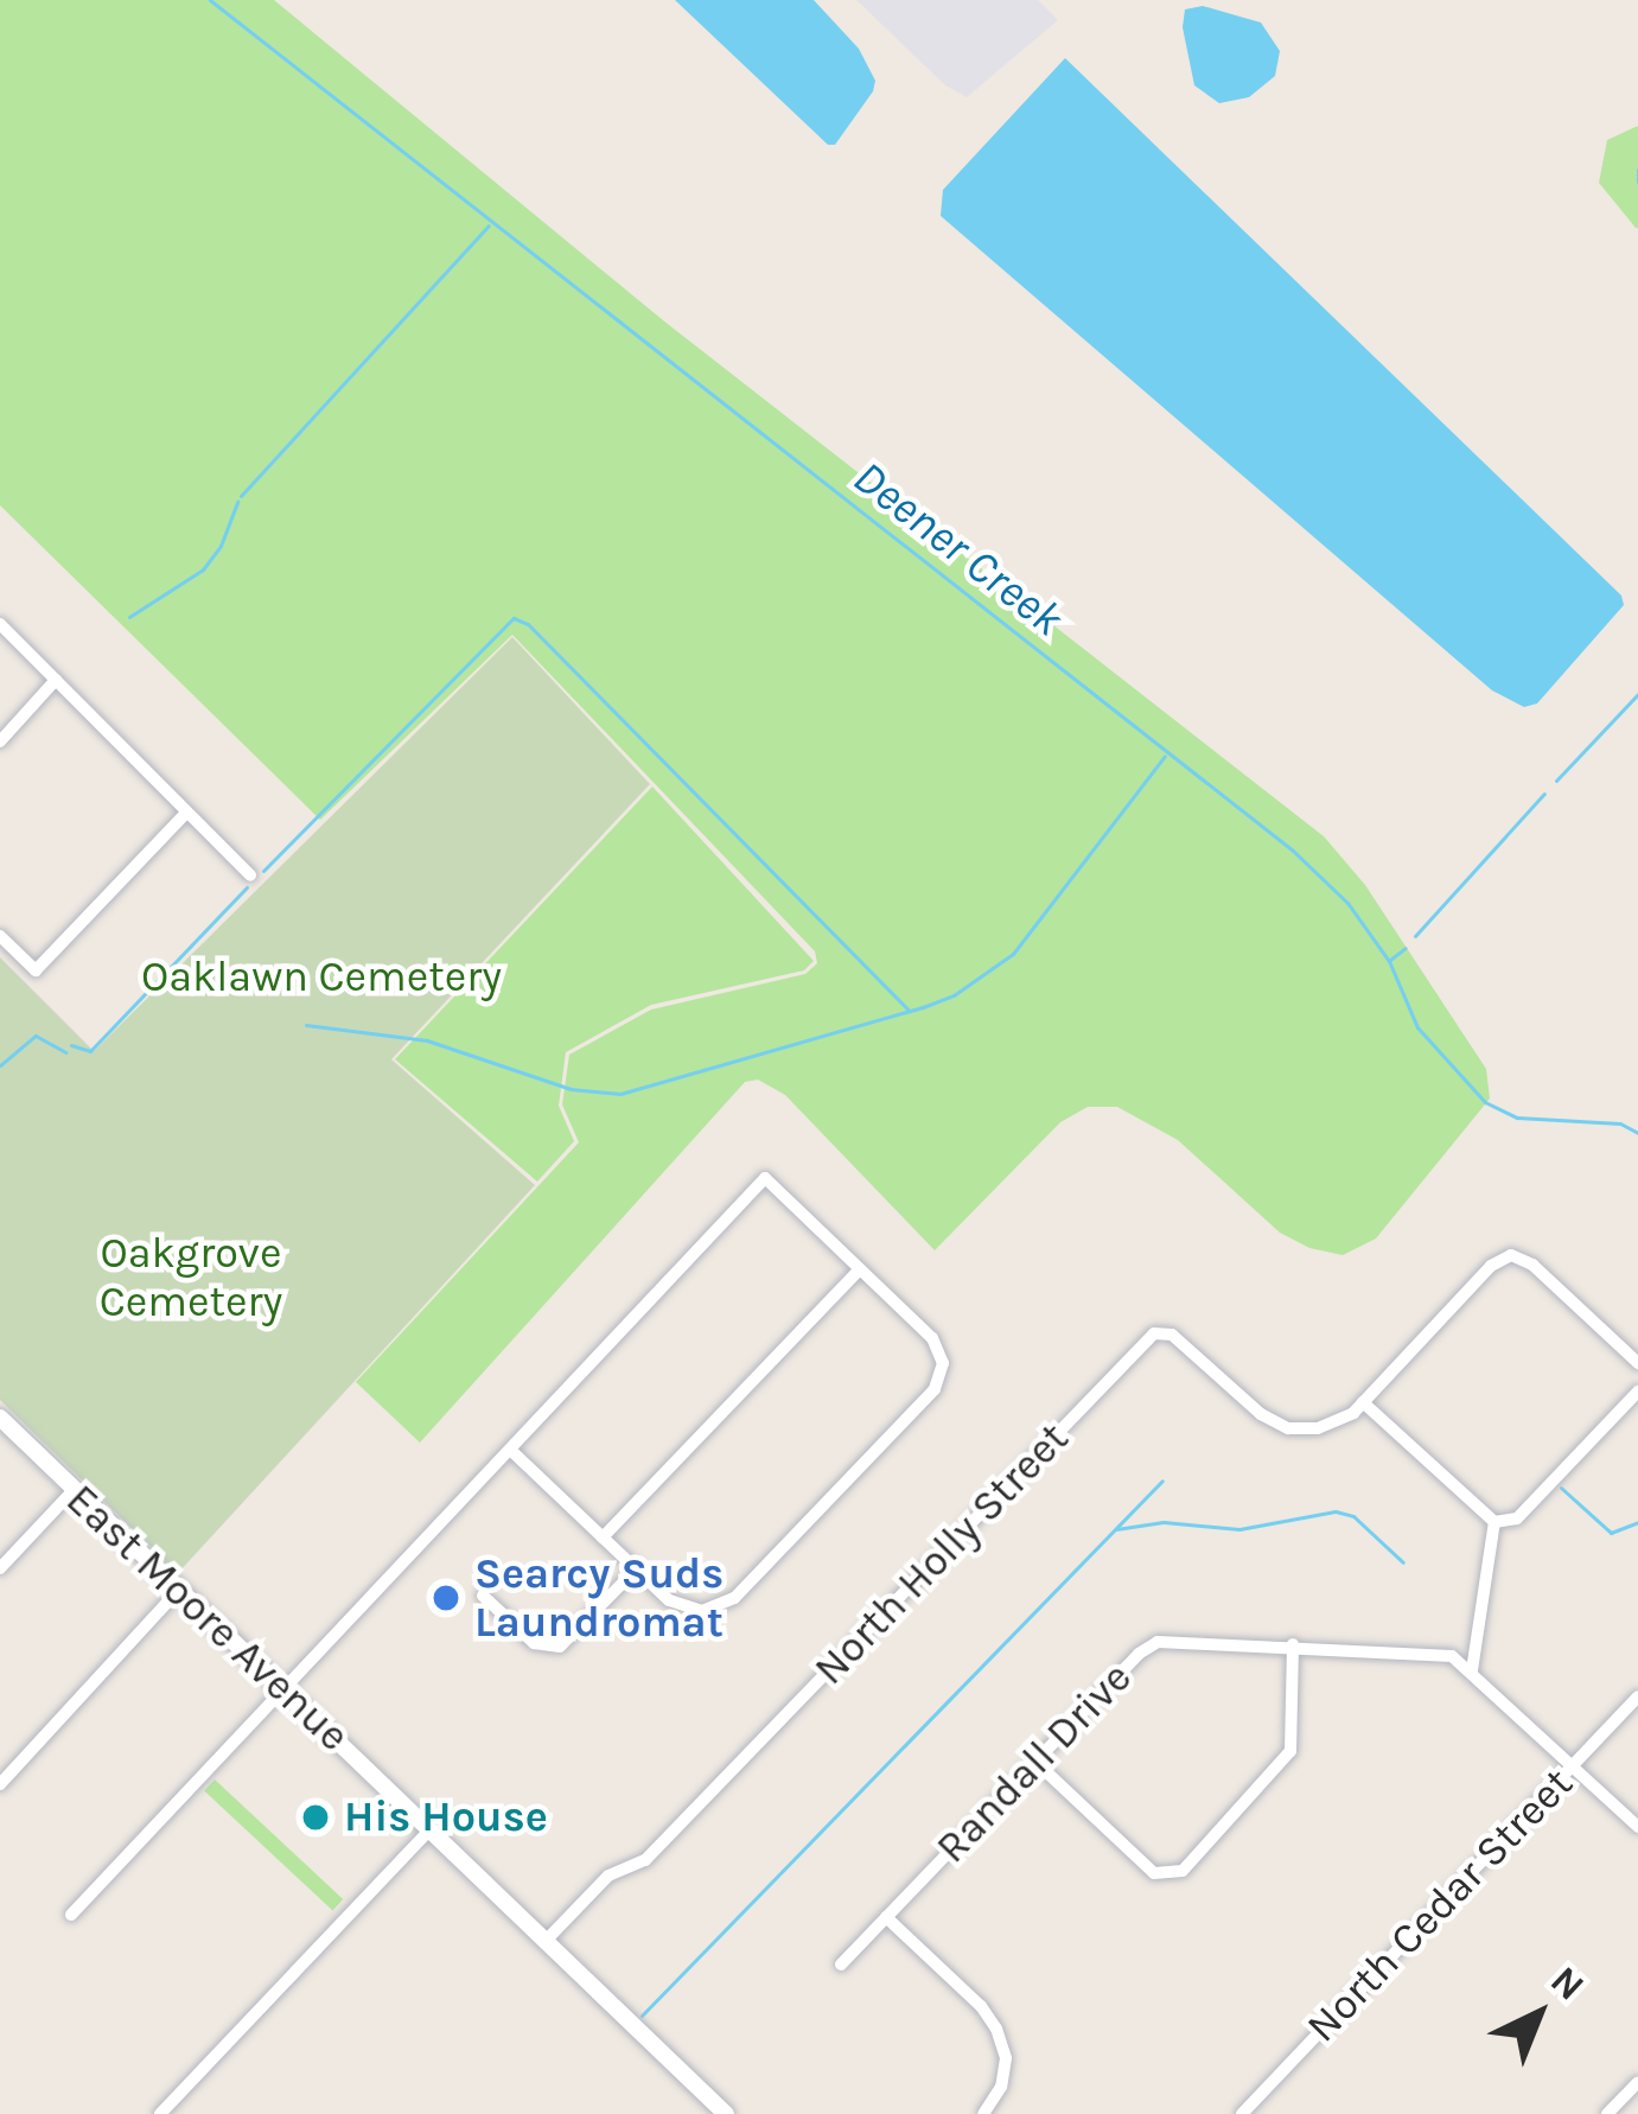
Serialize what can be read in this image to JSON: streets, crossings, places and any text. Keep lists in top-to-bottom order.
{
  "streets": {
    "street": [
      "North Holly Street",
      "East Moore Avenue",
      "Randall Drive",
      "North Cedar Street"
    ]
  },
  "crossings": [
    ["North Holly Street", "East Moore Avenue"],
    ["Randall Drive", "North Cedar Street"]
  ],
  "water": ["Deener Creek"],
  "parks": ["Oaklawn Cemetery", "Oakgrove Cemetery"],
  "places": ["Searcy Suds Laundromat", "His House"],
  "north": "top right"
}
